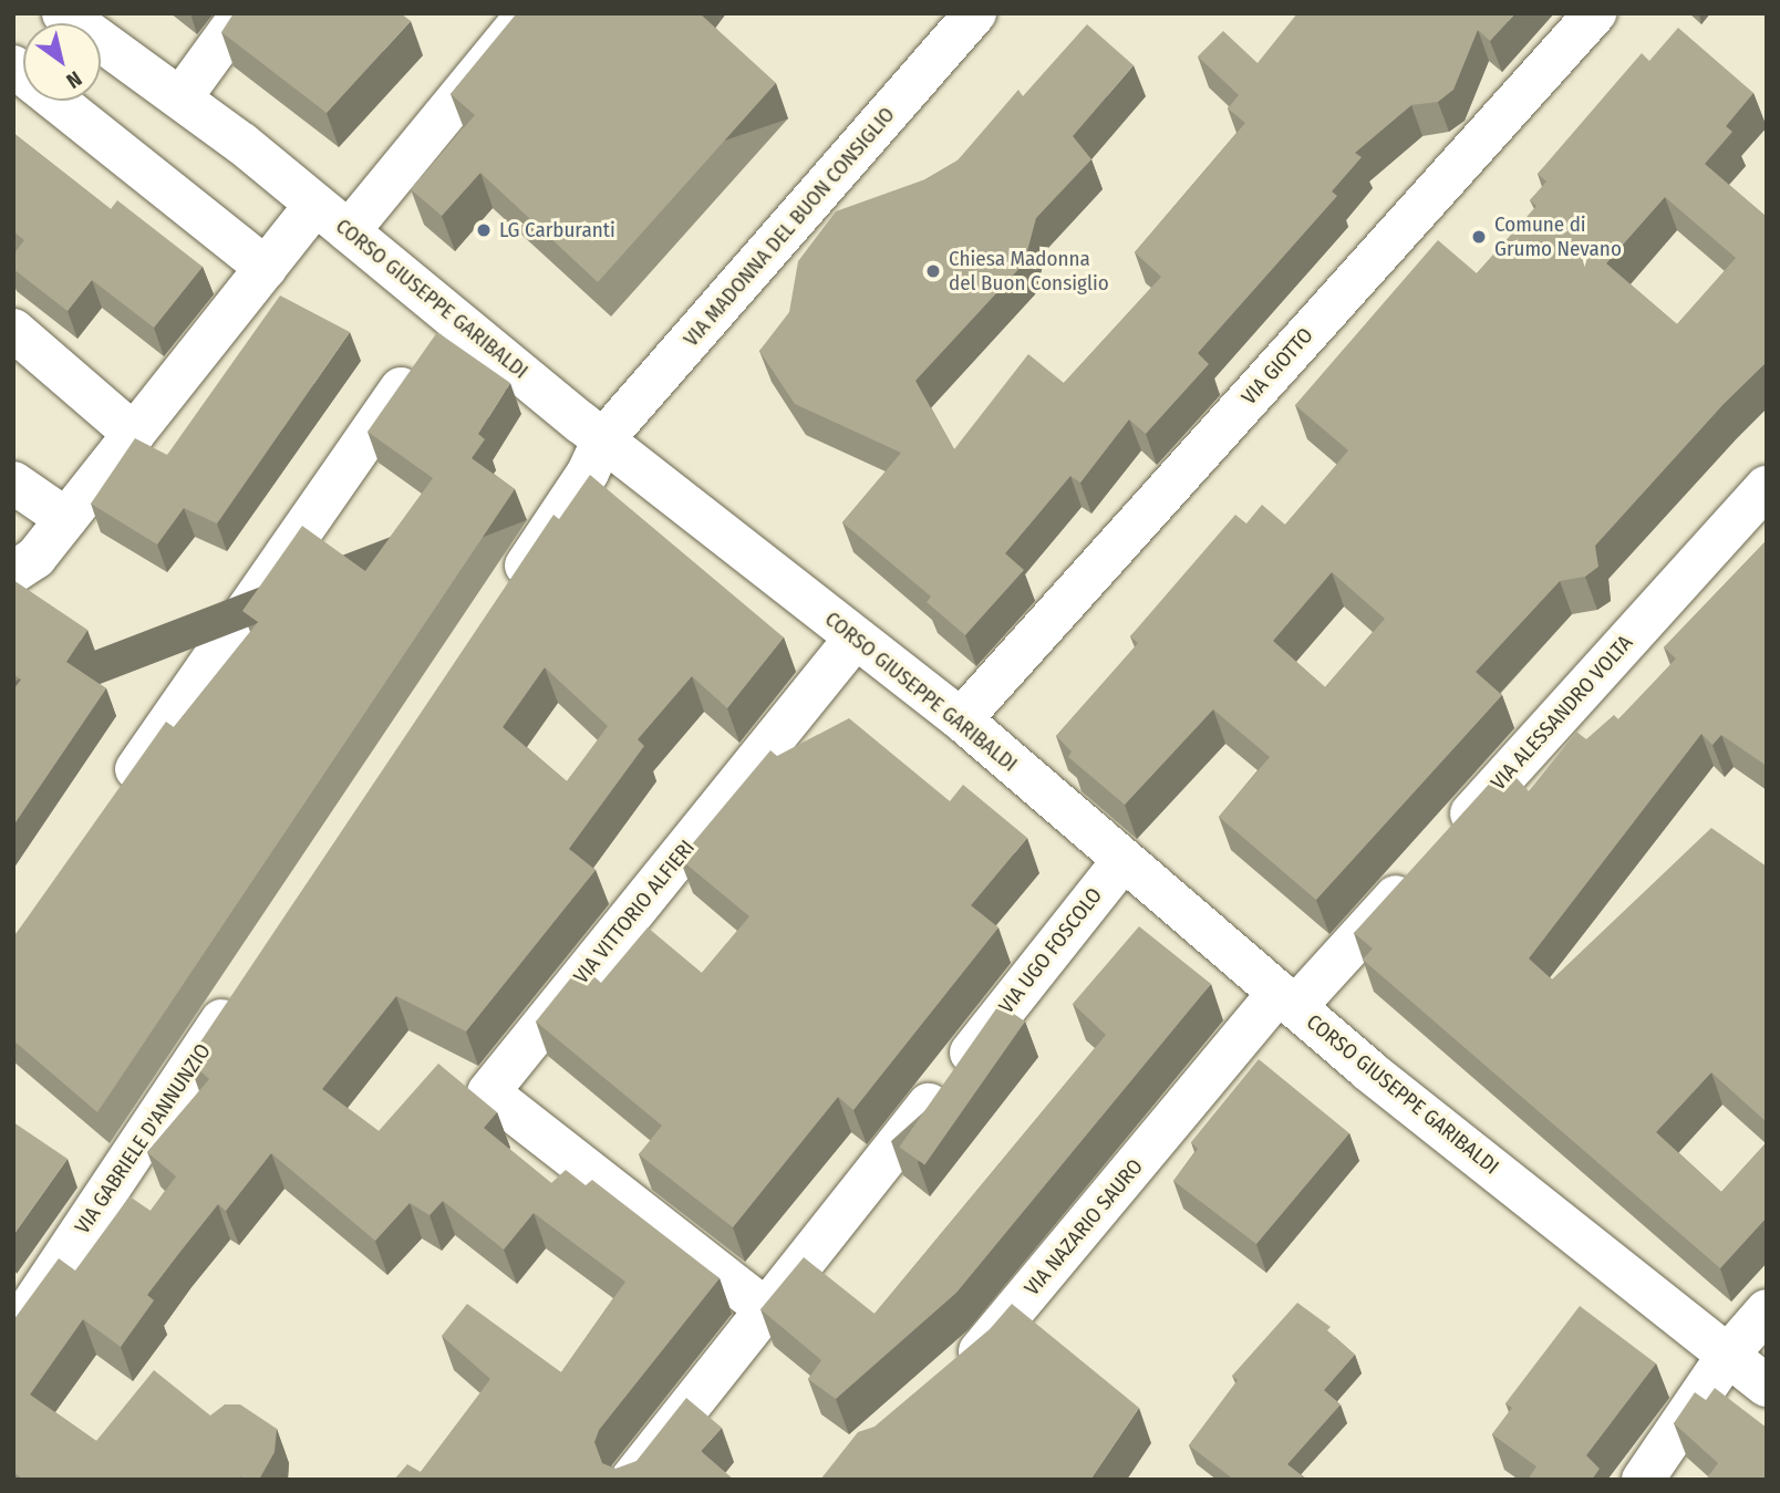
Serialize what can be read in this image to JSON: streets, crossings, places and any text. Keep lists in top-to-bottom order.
{
  "streets": {
    "street": [
      "VIA MADONNA DEL BUON CONSIGLIO",
      "CORSO GIUSEPPE GARIBALDI",
      "VIA GIOTTO",
      "VIA ALESSANDRO VOLTA",
      "VIA VITTORIO ALFIERI",
      "VIA UGO FOSCOLO",
      "VIA GABRIELE D'ANNUNZIO",
      "VIA NAZARIO SAURO"
    ]
  },
  "crossings": [
    ["VIA MADONNA DEL BUON CONSIGLIO", "CORSO GIUSEPPE GARIBALDI"],
    ["CORSO GIUSEPPE GARIBALDI", "VIA GIOTTO"],
    ["CORSO GIUSEPPE GARIBALDI", "VIA VITTORIO ALFIERI"],
    ["CORSO GIUSEPPE GARIBALDI", "VIA UGO FOSCOLO"],
    ["CORSO GIUSEPPE GARIBALDI", "VIA NAZARIO SAURO"],
    ["VIA VITTORIO ALFIERI", "VIA UGO FOSCOLO"]
  ],
  "places": ["LG Carburanti", "Comune di Grumo Nevano", "Chiesa Madonna del Buon Consiglio"],
  "north": "bottom right"
}
